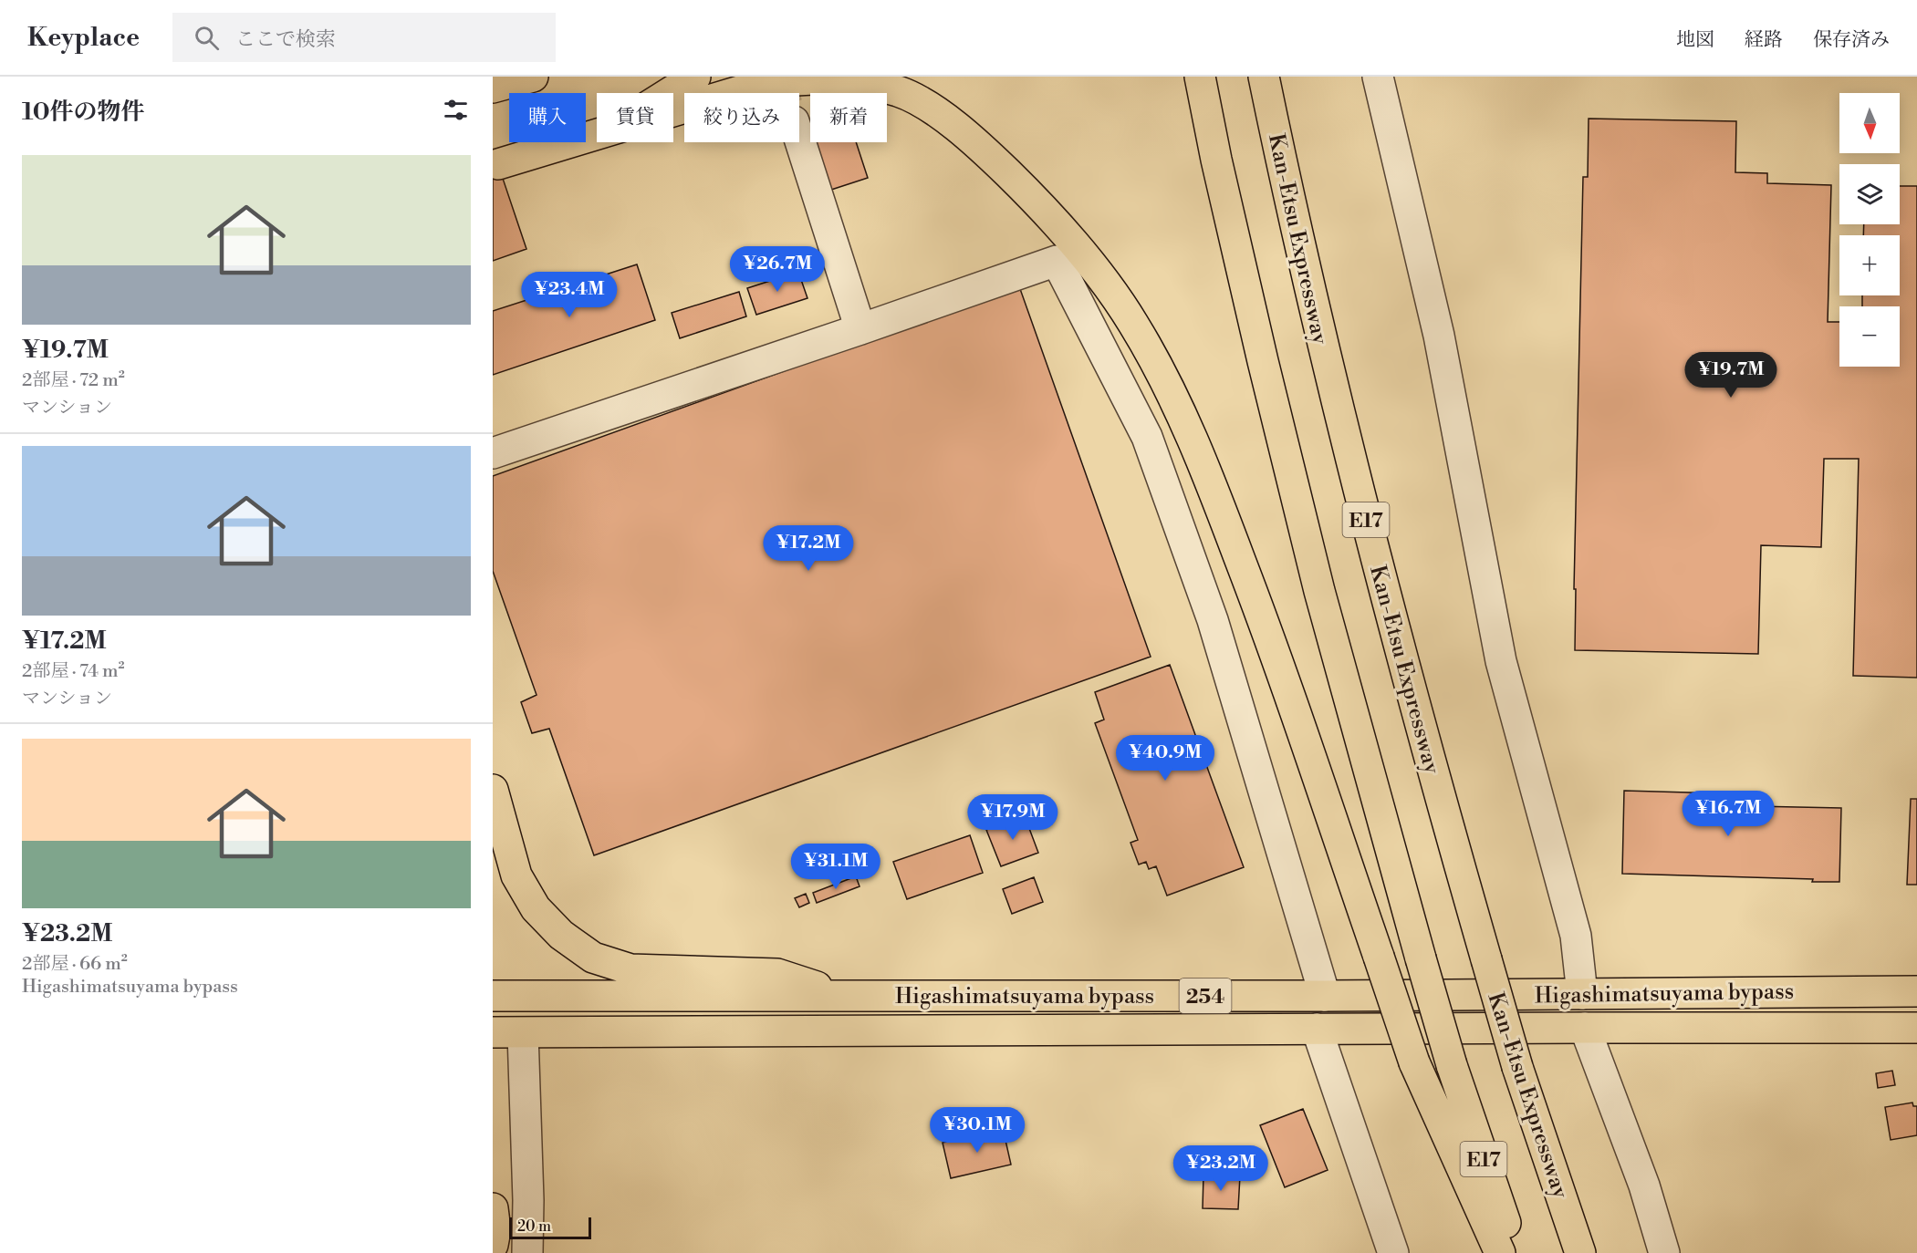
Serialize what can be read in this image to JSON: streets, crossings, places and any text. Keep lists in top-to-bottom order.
{
  "streets": {
    "main road": [
      "Kan-Etsu Expressway",
      "E17",
      "Higashimatsuyama bypass",
      "254"
    ]
  },
  "scale_bar": "20 m",
  "north": "bottom",
  "page": {
    "header": "Keyplace",
    "search": "ここで検索",
    "nav": ["地図", "経路", "保存済み"],
    "heading": "10件の物件",
    "map_buttons": ["+", "−"],
    "chip": [
      "購入",
      "賃貸",
      "絞り込み",
      "新着"
    ],
    "list": [
      {
        "name": "¥19.7M",
        "note": "2部屋 · 72 m² · マンション"
      },
      {
        "name": "¥17.2M",
        "note": "2部屋 · 74 m² · マンション"
      },
      {
        "name": "¥23.2M",
        "note": "2部屋 · 66 m² · Higashimatsuyama bypass"
      }
    ],
    "price": [
      "¥26.7M",
      "¥23.4M",
      "¥19.7M",
      "¥17.2M",
      "¥40.9M",
      "¥16.7M",
      "¥17.9M",
      "¥31.1M",
      "¥30.1M",
      "¥23.2M"
    ],
    "scale": "20 m"
  }
}
